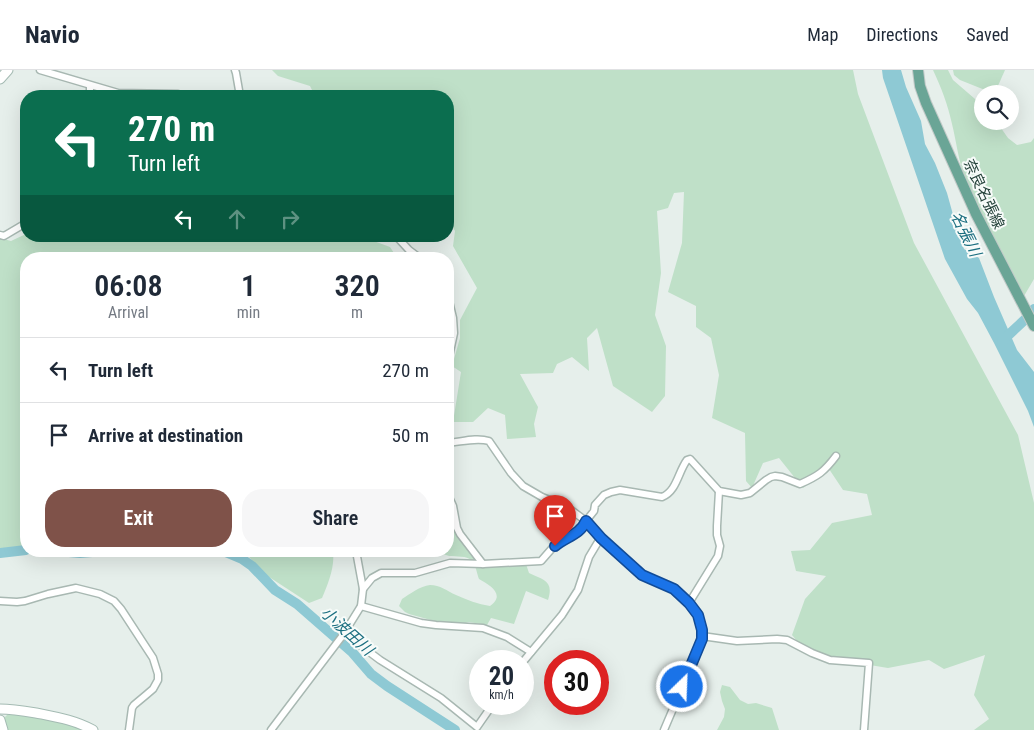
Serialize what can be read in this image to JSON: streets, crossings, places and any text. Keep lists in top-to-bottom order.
{
  "streets": {
    "main road": ["奈良名張線"]
  },
  "water": ["名張川", "小波田川"],
  "page": {
    "header": "Navio",
    "nav": ["Map", "Directions", "Saved"],
    "turn": ["270 m", "Turn left"],
    "eta": [
      "06:08",
      "Arrival",
      "1",
      "min",
      "320",
      "m"
    ],
    "list": [
      {
        "name": "Turn left",
        "value": "270 m"
      },
      {
        "name": "Arrive at destination",
        "value": "50 m"
      }
    ],
    "buttons": ["Exit", "Share"],
    "speed": "20 km/h",
    "limit": "30"
  }
}
